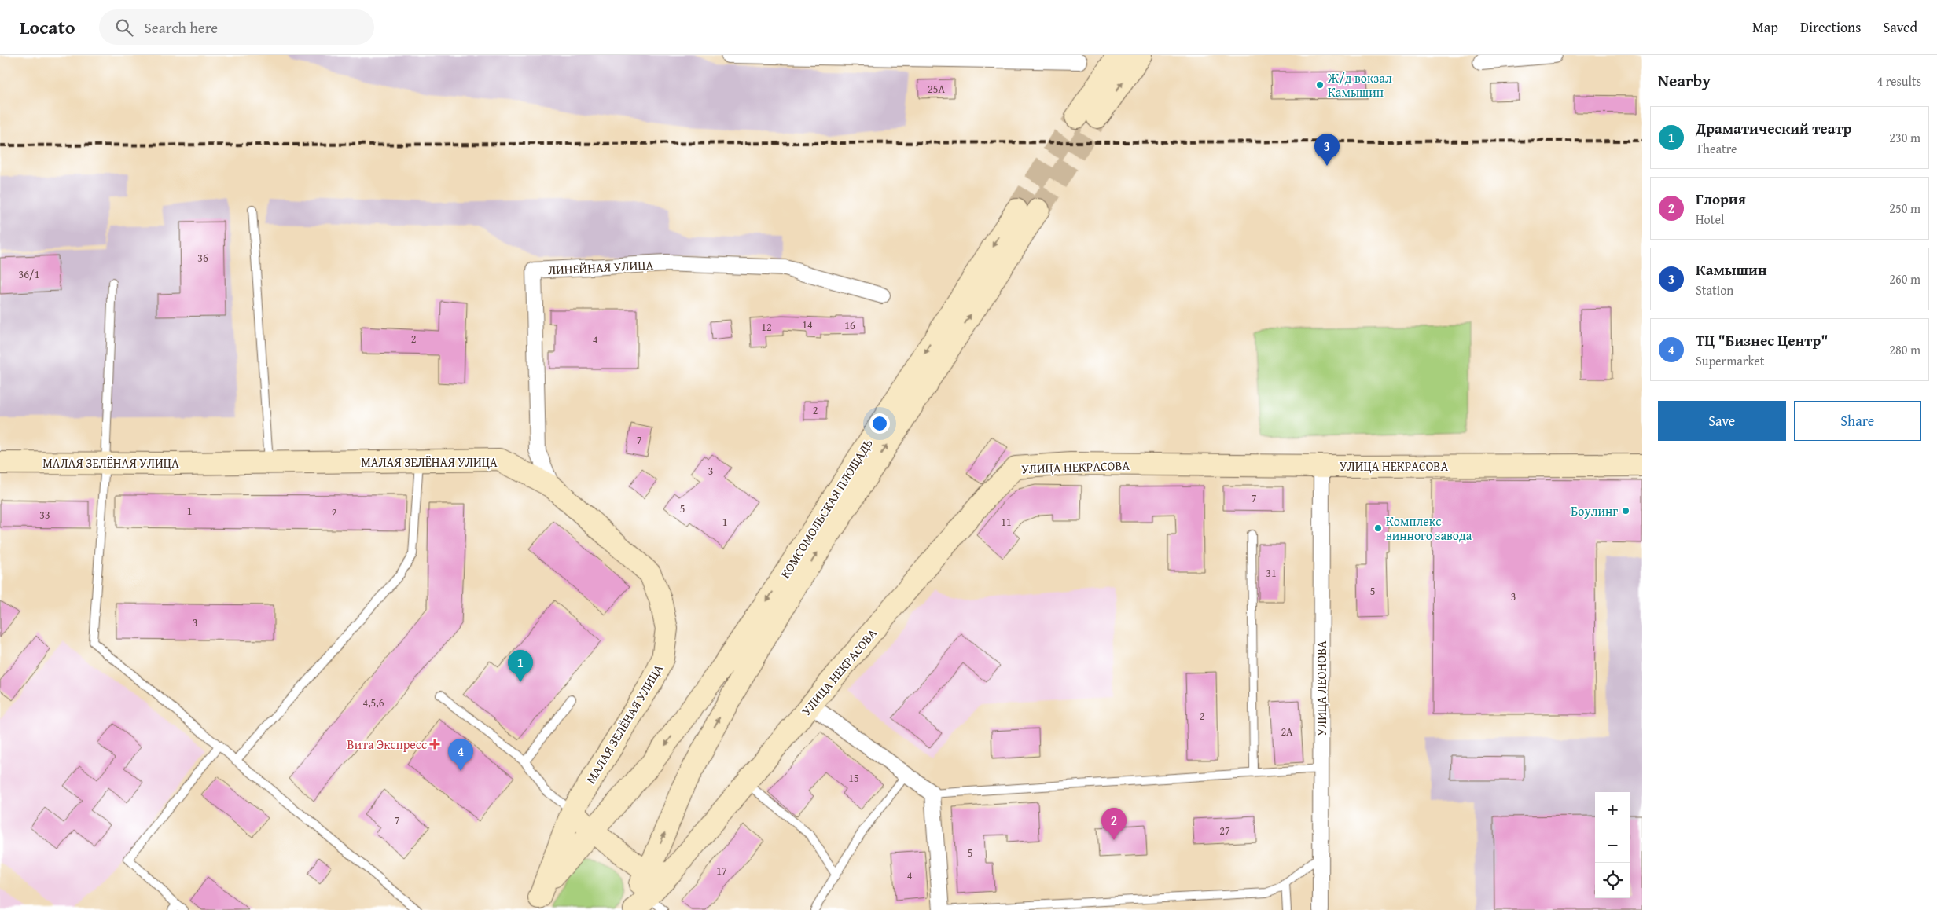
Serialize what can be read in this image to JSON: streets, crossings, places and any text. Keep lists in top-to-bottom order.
{
  "streets": {
    "street": [
      "ЛИНЕЙНАЯ УЛИЦА",
      "МАЛАЯ ЗЕЛЁНАЯ УЛИЦА",
      "УЛИЦА НЕКРАСОВА",
      "КОМСОМОЛЬСКАЯ ПЛОЩАДЬ",
      "УЛИЦА ЛЕОНОВА"
    ]
  },
  "crossings": [
    ["ЛИНЕЙНАЯ УЛИЦА", "МАЛАЯ ЗЕЛЁНАЯ УЛИЦА"],
    ["УЛИЦА НЕКРАСОВА", "УЛИЦА ЛЕОНОВА"]
  ],
  "places": {
    "other": ["Ж/д вокзал Камышин", "Боулинг", "Комплекс винного завода"],
    "health": ["Вита Экспресс"]
  },
  "house_numbers": [
    "25А",
    "36",
    "36/1",
    "14",
    "16",
    "12",
    "2",
    "4",
    "2",
    "7",
    "3",
    "7",
    "5",
    "1",
    "2",
    "33",
    "1",
    "11",
    "31",
    "5",
    "3",
    "3",
    "4,5,6",
    "2",
    "2А",
    "15",
    "7",
    "27",
    "5",
    "17",
    "4"
  ],
  "page": {
    "header": "Locato",
    "search": "Search here",
    "nav": ["Map", "Directions", "Saved"],
    "heading": ["Nearby", "4 results"],
    "list": [
      {
        "mark": "1",
        "name": "Драматический театр",
        "note": "Theatre",
        "value": "230 m"
      },
      {
        "mark": "2",
        "name": "Глория",
        "note": "Hotel",
        "value": "250 m"
      },
      {
        "mark": "3",
        "name": "Камышин",
        "note": "Station",
        "value": "260 m"
      },
      {
        "mark": "4",
        "name": "ТЦ \"Бизнес Центр\"",
        "note": "Supermarket",
        "value": "280 m"
      }
    ],
    "pins": [
      "3",
      "1",
      "4",
      "2"
    ],
    "buttons": ["Save", "Share"],
    "map_buttons": ["+", "−"]
  }
}
